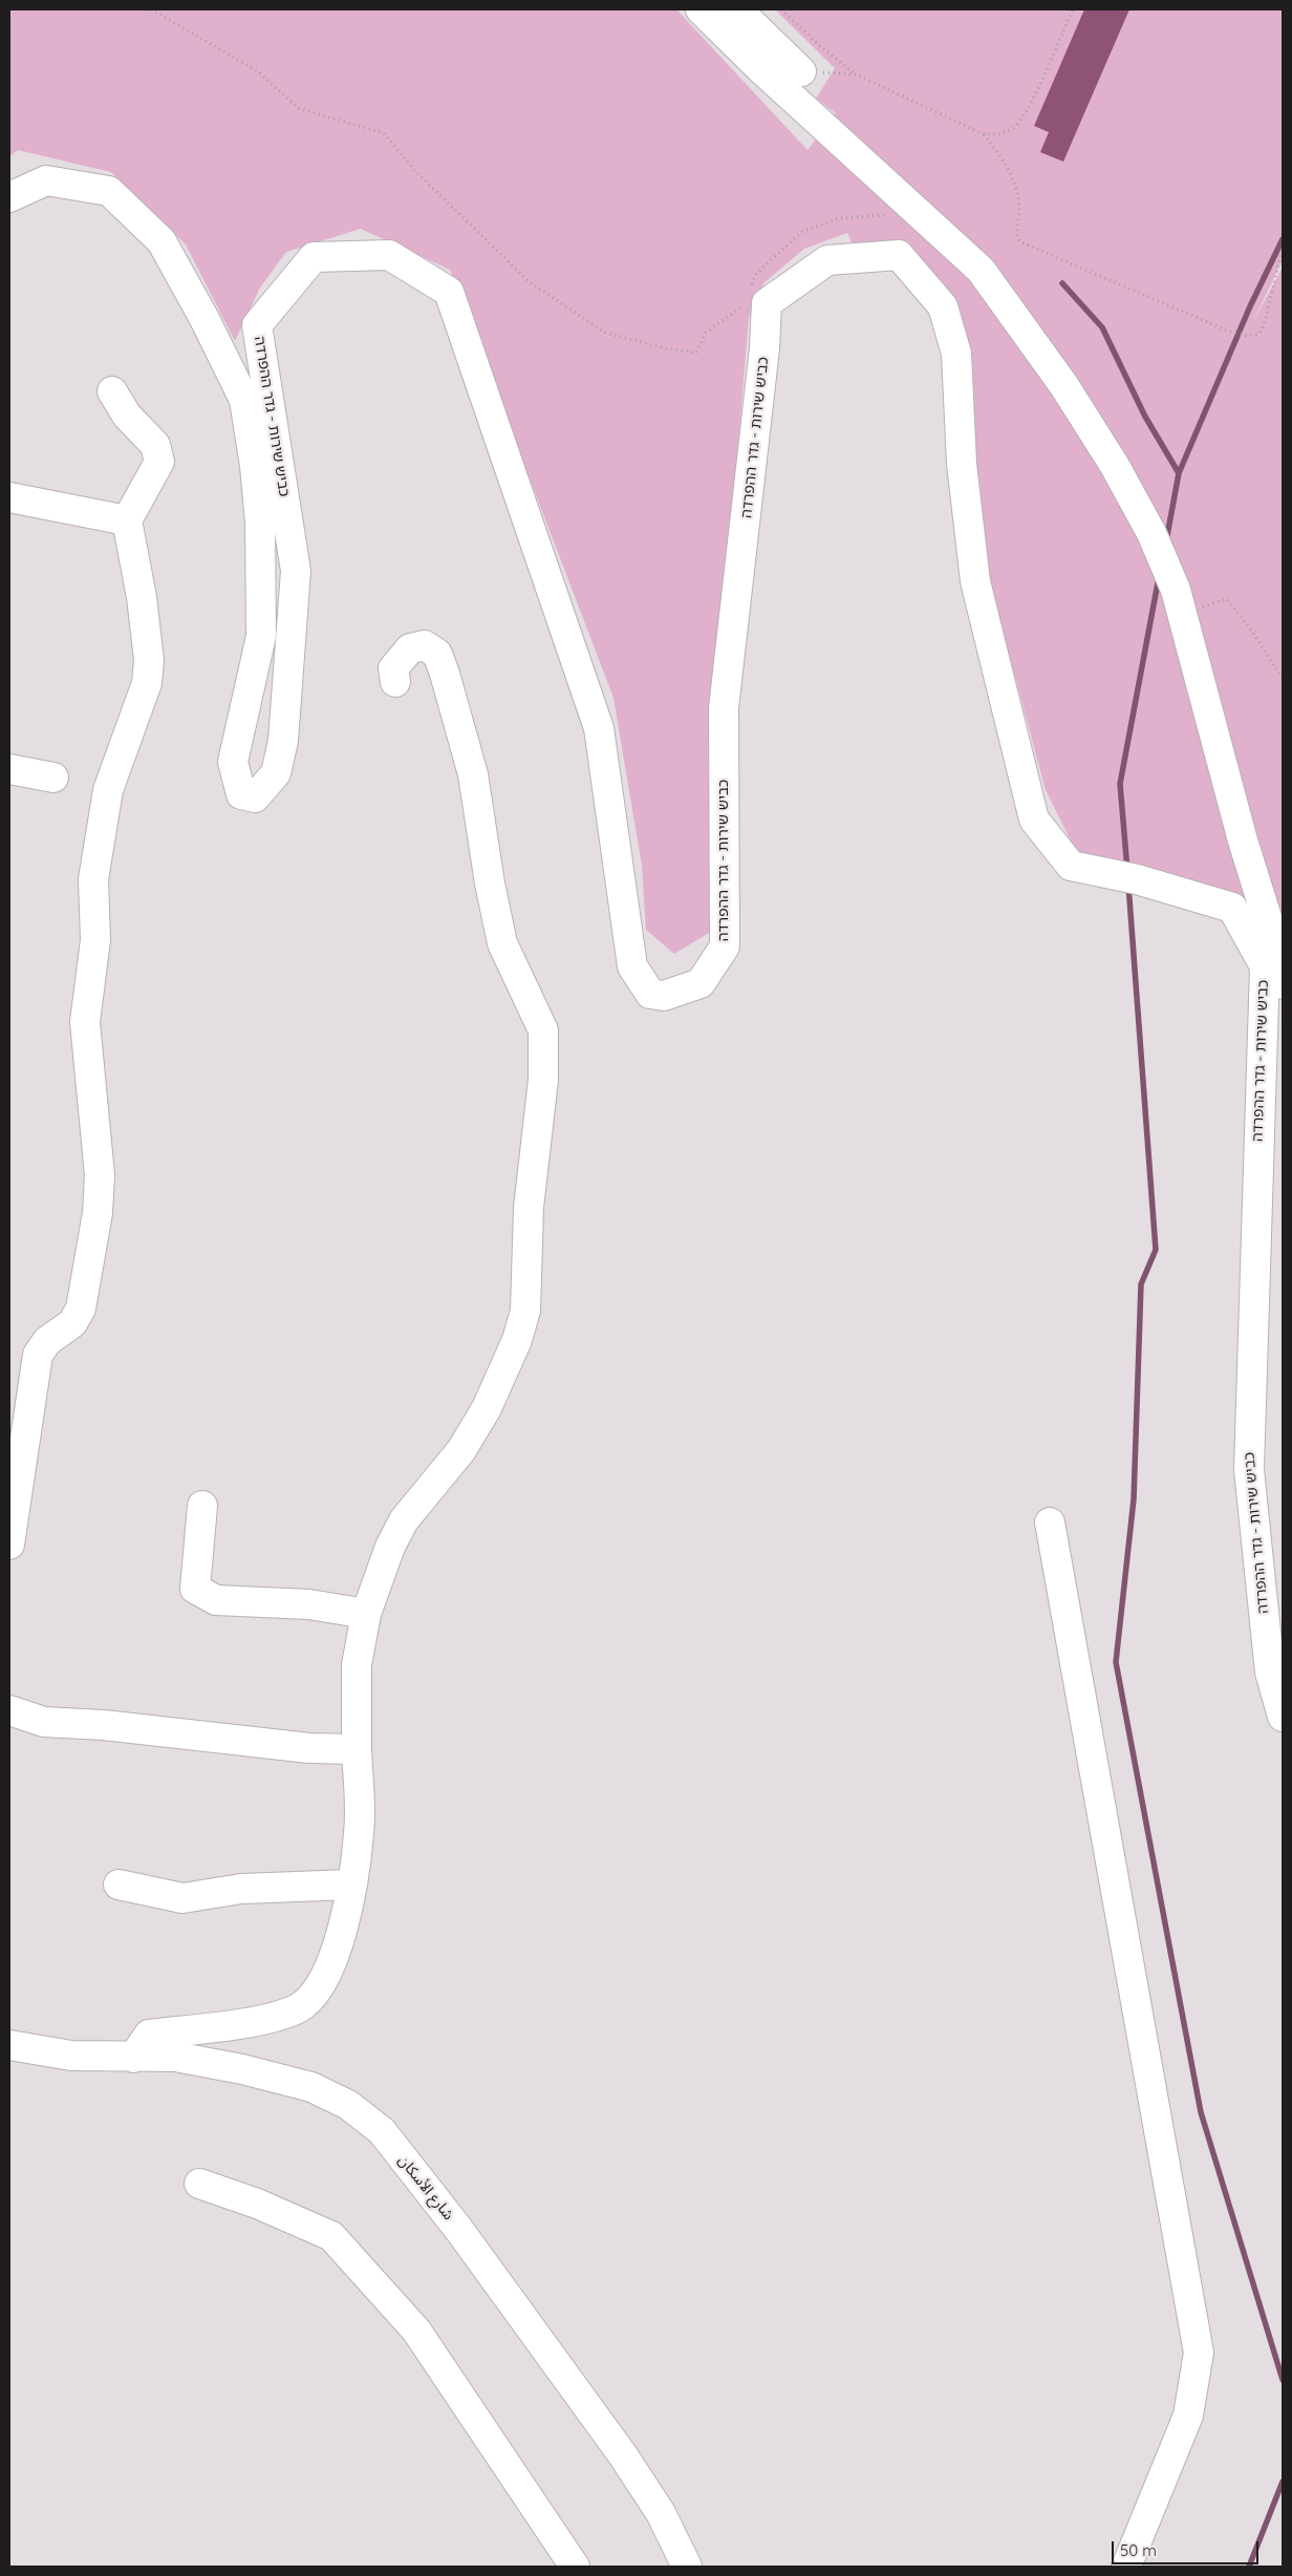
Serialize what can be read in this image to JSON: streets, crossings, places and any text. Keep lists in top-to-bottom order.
{
  "streets": {
    "street": ["כביש שירות - גדר ההפרדה", "شارع الأسكان"]
  },
  "scale_bar": "50 m"
}
